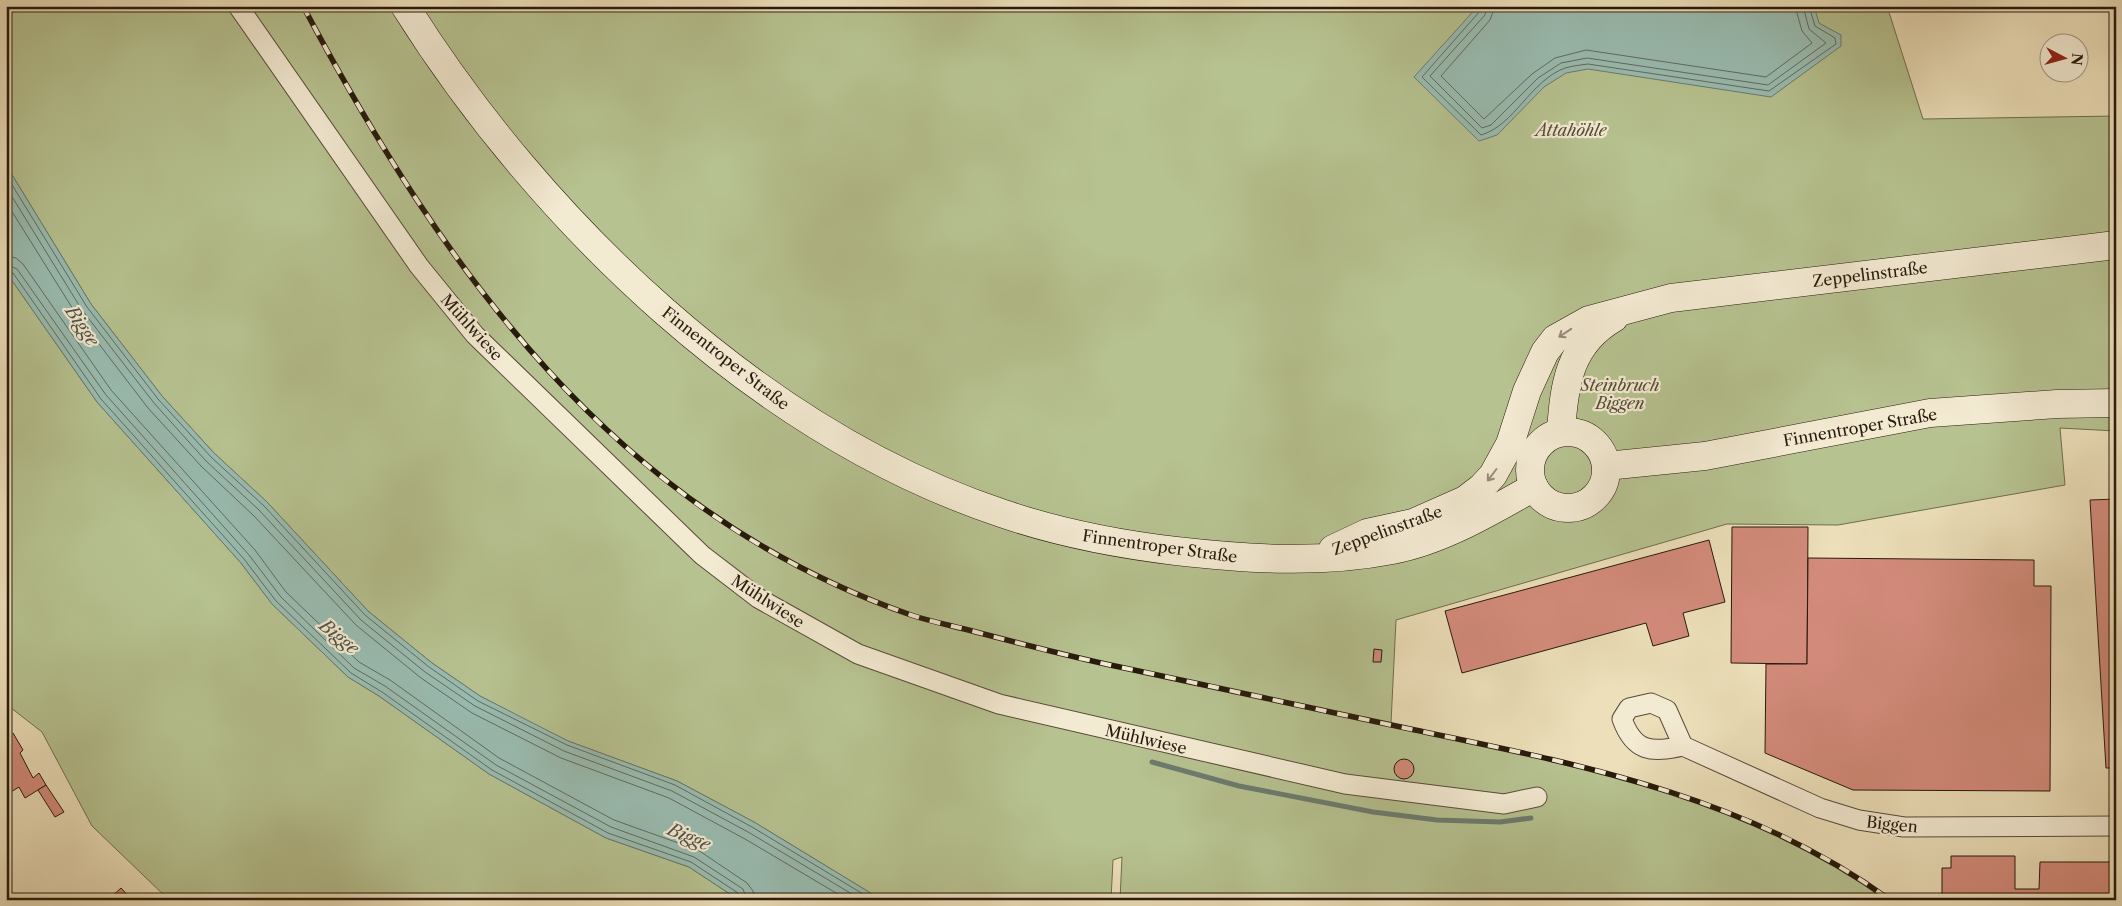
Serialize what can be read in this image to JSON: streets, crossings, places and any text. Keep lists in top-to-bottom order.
{
  "streets": {
    "main road": ["Zeppelinstraße", "Finnentroper Straße"],
    "street": ["Mühlwiese", "Biggen"]
  },
  "crossings": [
    ["Zeppelinstraße", "Finnentroper Straße"]
  ],
  "one_way": ["Zeppelinstraße"],
  "water": ["Bigge"],
  "parks": ["Attahöhle", "Steinbruch Biggen"],
  "north": "right"
}
